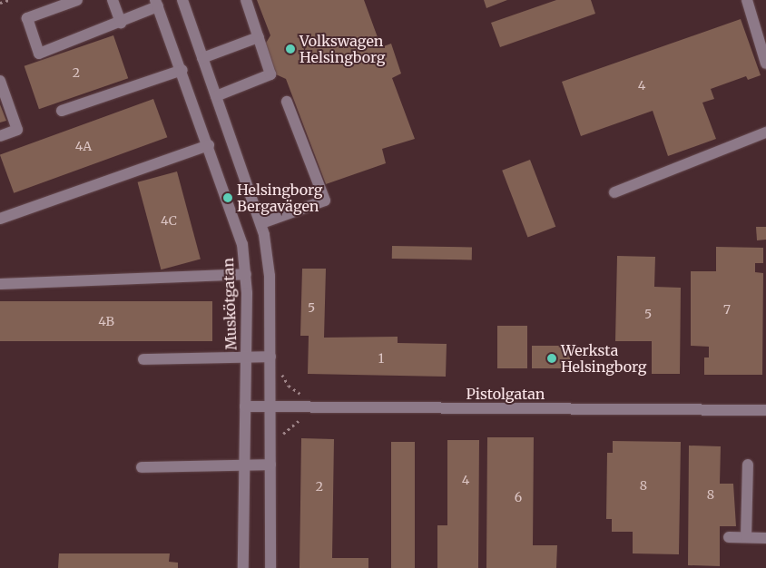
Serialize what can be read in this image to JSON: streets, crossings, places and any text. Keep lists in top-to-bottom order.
{
  "streets": {
    "street": ["Muskötgatan", "Pistolgatan"]
  },
  "crossings": [
    ["Muskötgatan", "Pistolgatan"]
  ],
  "places": ["Volkswagen Helsingborg", "Helsingborg Bergavägen", "Werksta Helsingborg"],
  "house_numbers": [
    "2",
    "4",
    "4A",
    "4C",
    "5",
    "7",
    "5",
    "4B",
    "1",
    "4",
    "8",
    "2",
    "8",
    "6"
  ]
}
